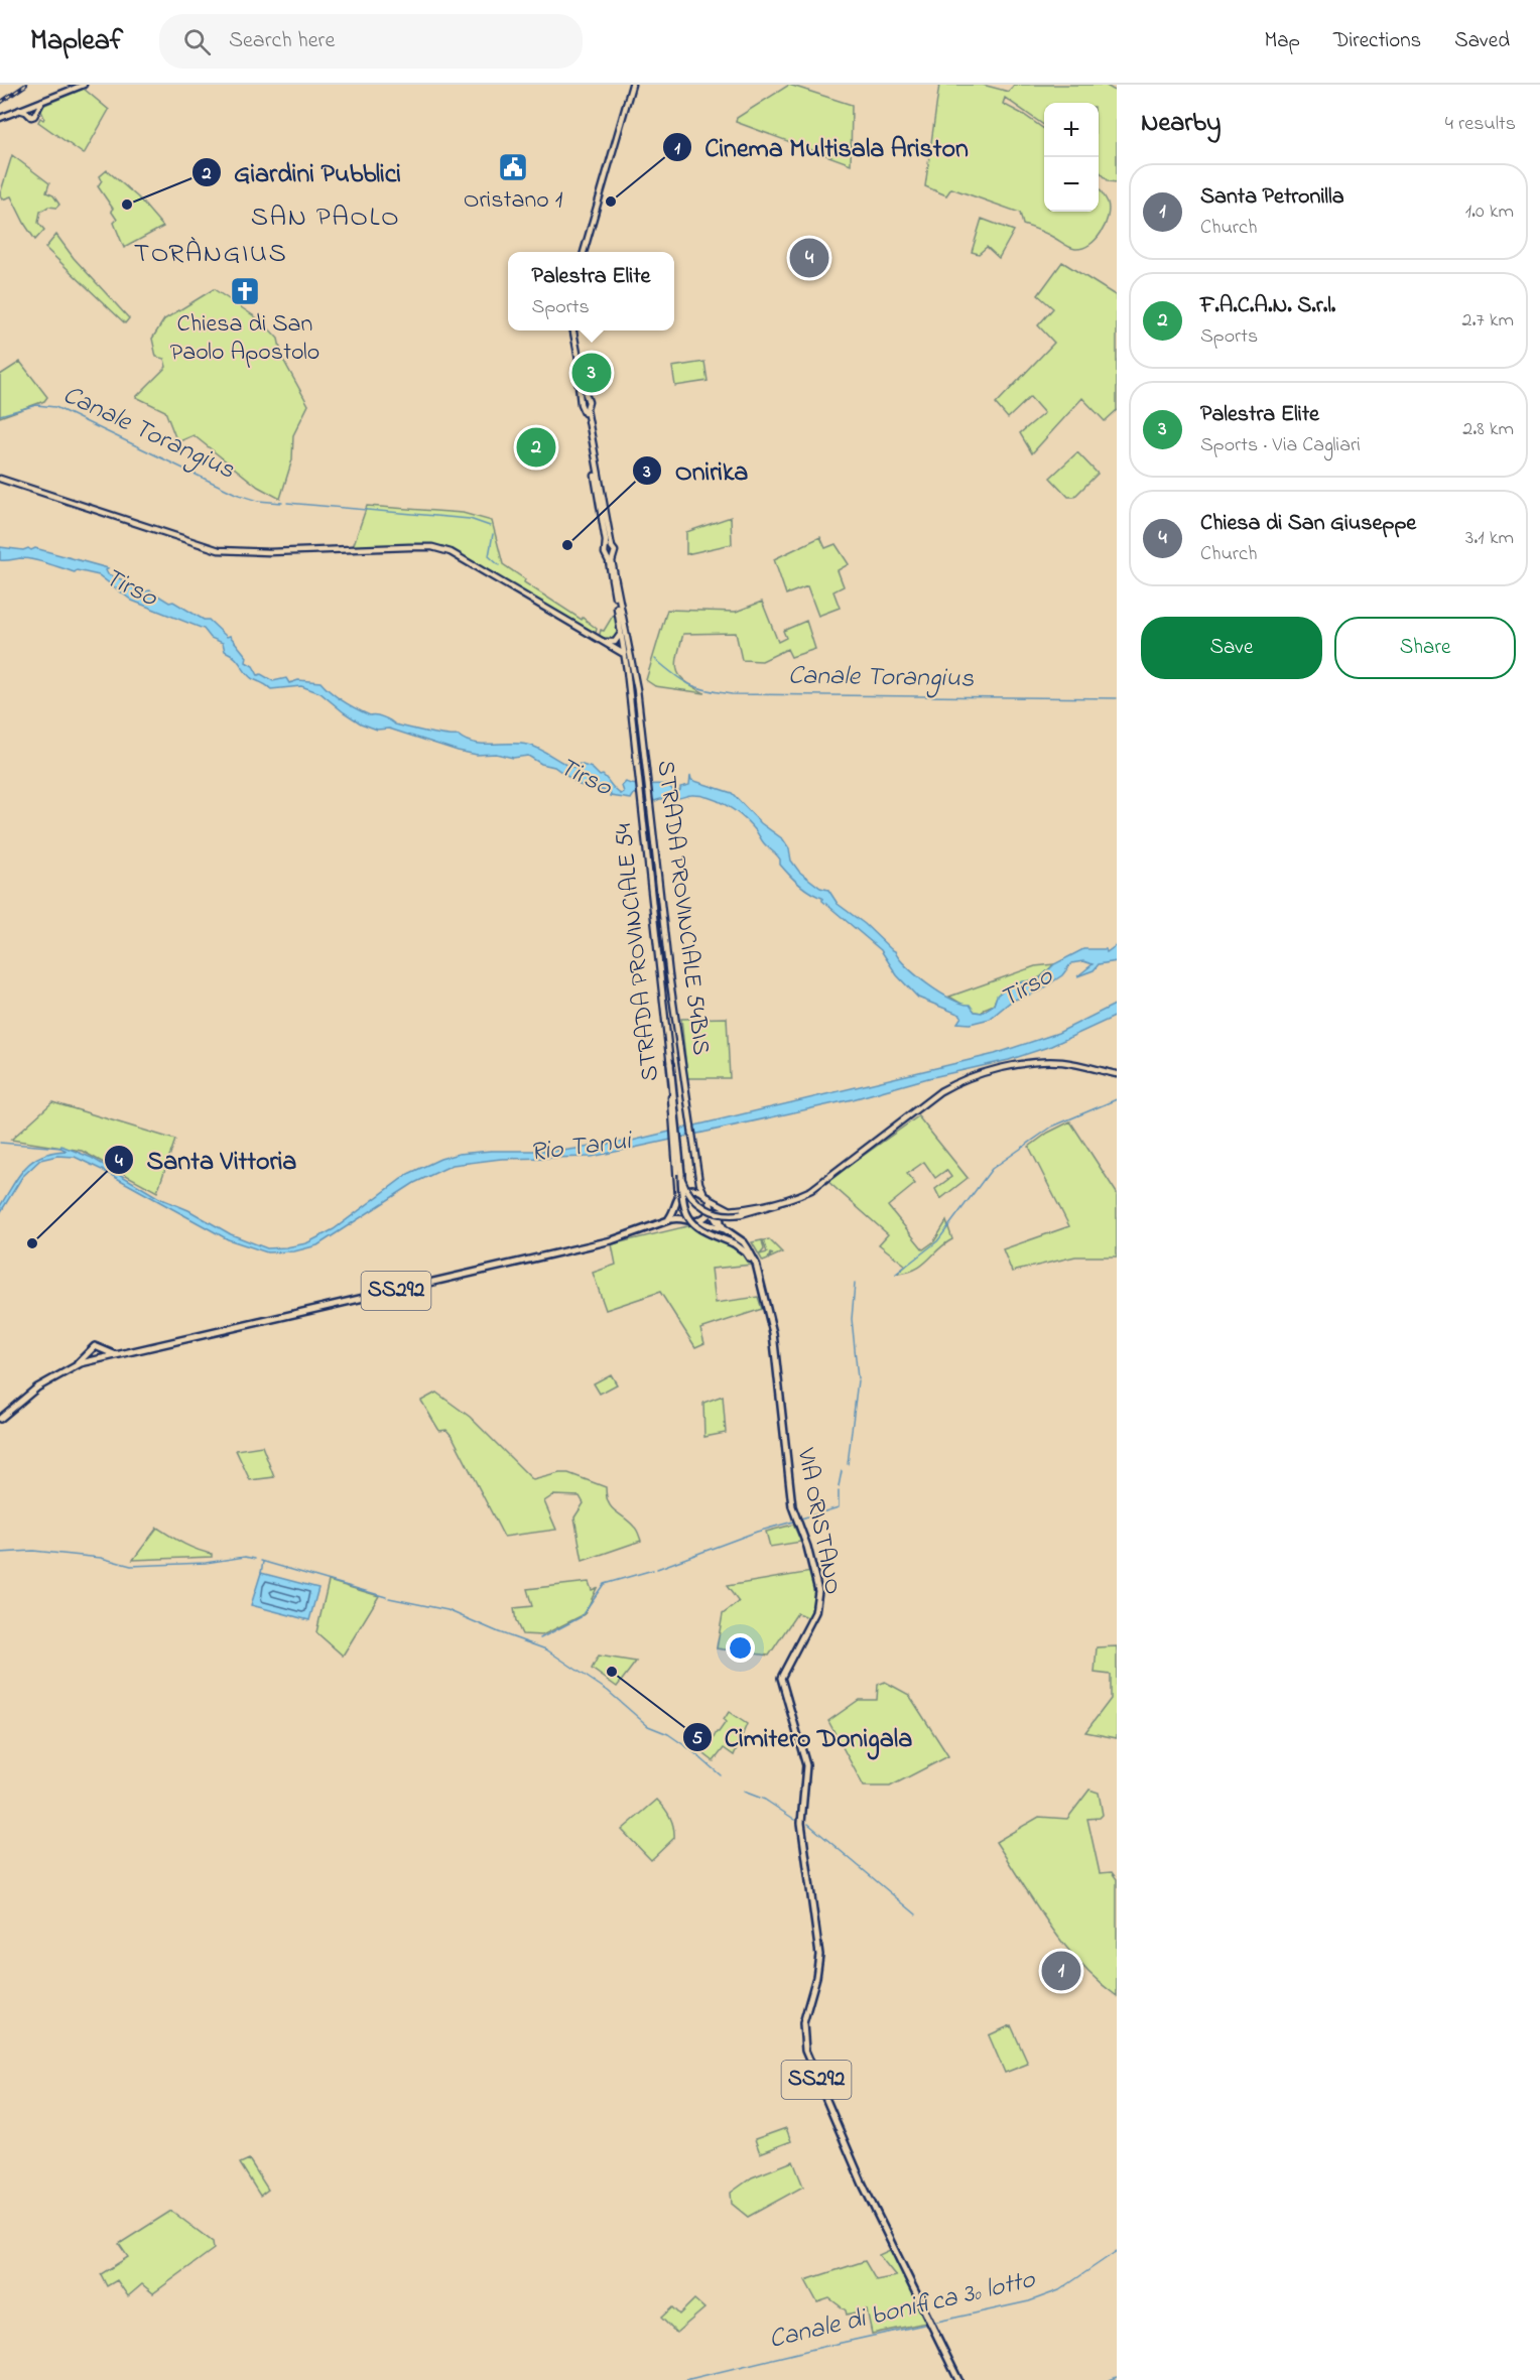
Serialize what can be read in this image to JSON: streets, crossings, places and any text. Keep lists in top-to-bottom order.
{
  "streets": {
    "main road": [
      "STRADA PROVINCIALE 54BIS",
      "STRADA PROVINCIALE 54",
      "SS292",
      "VIA ORISTANO"
    ]
  },
  "crossings": [
    ["STRADA PROVINCIALE 54BIS", "STRADA PROVINCIALE 54"],
    ["STRADA PROVINCIALE 54BIS", "SS292"],
    ["STRADA PROVINCIALE 54BIS", "VIA ORISTANO"],
    ["SS292", "VIA ORISTANO"]
  ],
  "districts": ["SAN PAOLO", "TORÀNGIUS"],
  "water": [
    "Canale Torangius",
    "Tirso",
    "Rio Tanui",
    "Canale di bonifica 3º lotto"
  ],
  "places": {
    "public building": ["Oristano 1"],
    "other": [
      "Cinema Multisala Ariston",
      "Giardini Pubblici",
      "Onirika",
      "Santa Vittoria",
      "Cimitero Donigala"
    ],
    "church": ["Chiesa di San Paolo Apostolo"]
  },
  "page": {
    "header": "Mapleaf",
    "search": "Search here",
    "nav": ["Map", "Directions", "Saved"],
    "heading": ["Nearby", "4 results"],
    "map_buttons": ["+", "−"],
    "list": [
      {
        "mark": "1",
        "name": "Santa Petronilla",
        "note": "Church",
        "value": "1.0 km"
      },
      {
        "mark": "2",
        "name": "F.A.C.A.N. S.r.l.",
        "note": "Sports",
        "value": "2.7 km"
      },
      {
        "mark": "3",
        "name": "Palestra Elite",
        "note": "Sports · Via Cagliari",
        "value": "2.8 km"
      },
      {
        "mark": "4",
        "name": "Chiesa di San Giuseppe",
        "note": "Church",
        "value": "3.1 km"
      }
    ],
    "pins": [
      "4",
      "3",
      "2",
      "1"
    ],
    "popup": ["Palestra Elite", "Sports"],
    "buttons": ["Save", "Share"]
  }
}
